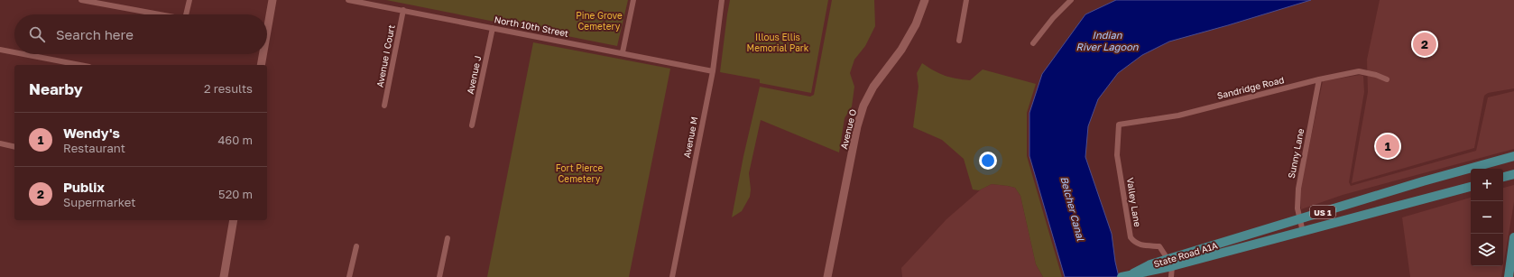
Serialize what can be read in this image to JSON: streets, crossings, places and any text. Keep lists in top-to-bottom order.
{
  "streets": {
    "main road": ["US 1", "State Road A1A"],
    "street": [
      "North 10th Street",
      "Avenue I Court",
      "Avenue J",
      "Sandridge Road",
      "Avenue O",
      "Avenue M",
      "Sunny Lane",
      "Valley Lane"
    ]
  },
  "crossings": [
    ["North 10th Street", "Avenue I Court"],
    ["North 10th Street", "Avenue J"],
    ["North 10th Street", "Avenue M"],
    ["Sandridge Road", "Sunny Lane"],
    ["Sandridge Road", "Valley Lane"],
    ["Sunny Lane", "State Road A1A"],
    ["Valley Lane", "State Road A1A"]
  ],
  "water": ["Indian River Lagoon", "Belcher Canal"],
  "parks": ["Pine Grove Cemetery", "Illous Ellis Memorial Park", "Fort Pierce Cemetery"],
  "page": {
    "search": "Search here",
    "pins": ["2", "1"],
    "heading": ["Nearby", "2 results"],
    "list": [
      {
        "mark": "1",
        "name": "Wendy's",
        "note": "Restaurant",
        "value": "460 m"
      },
      {
        "mark": "2",
        "name": "Publix",
        "note": "Supermarket",
        "value": "520 m"
      }
    ],
    "map_buttons": ["+", "−"]
  }
}
